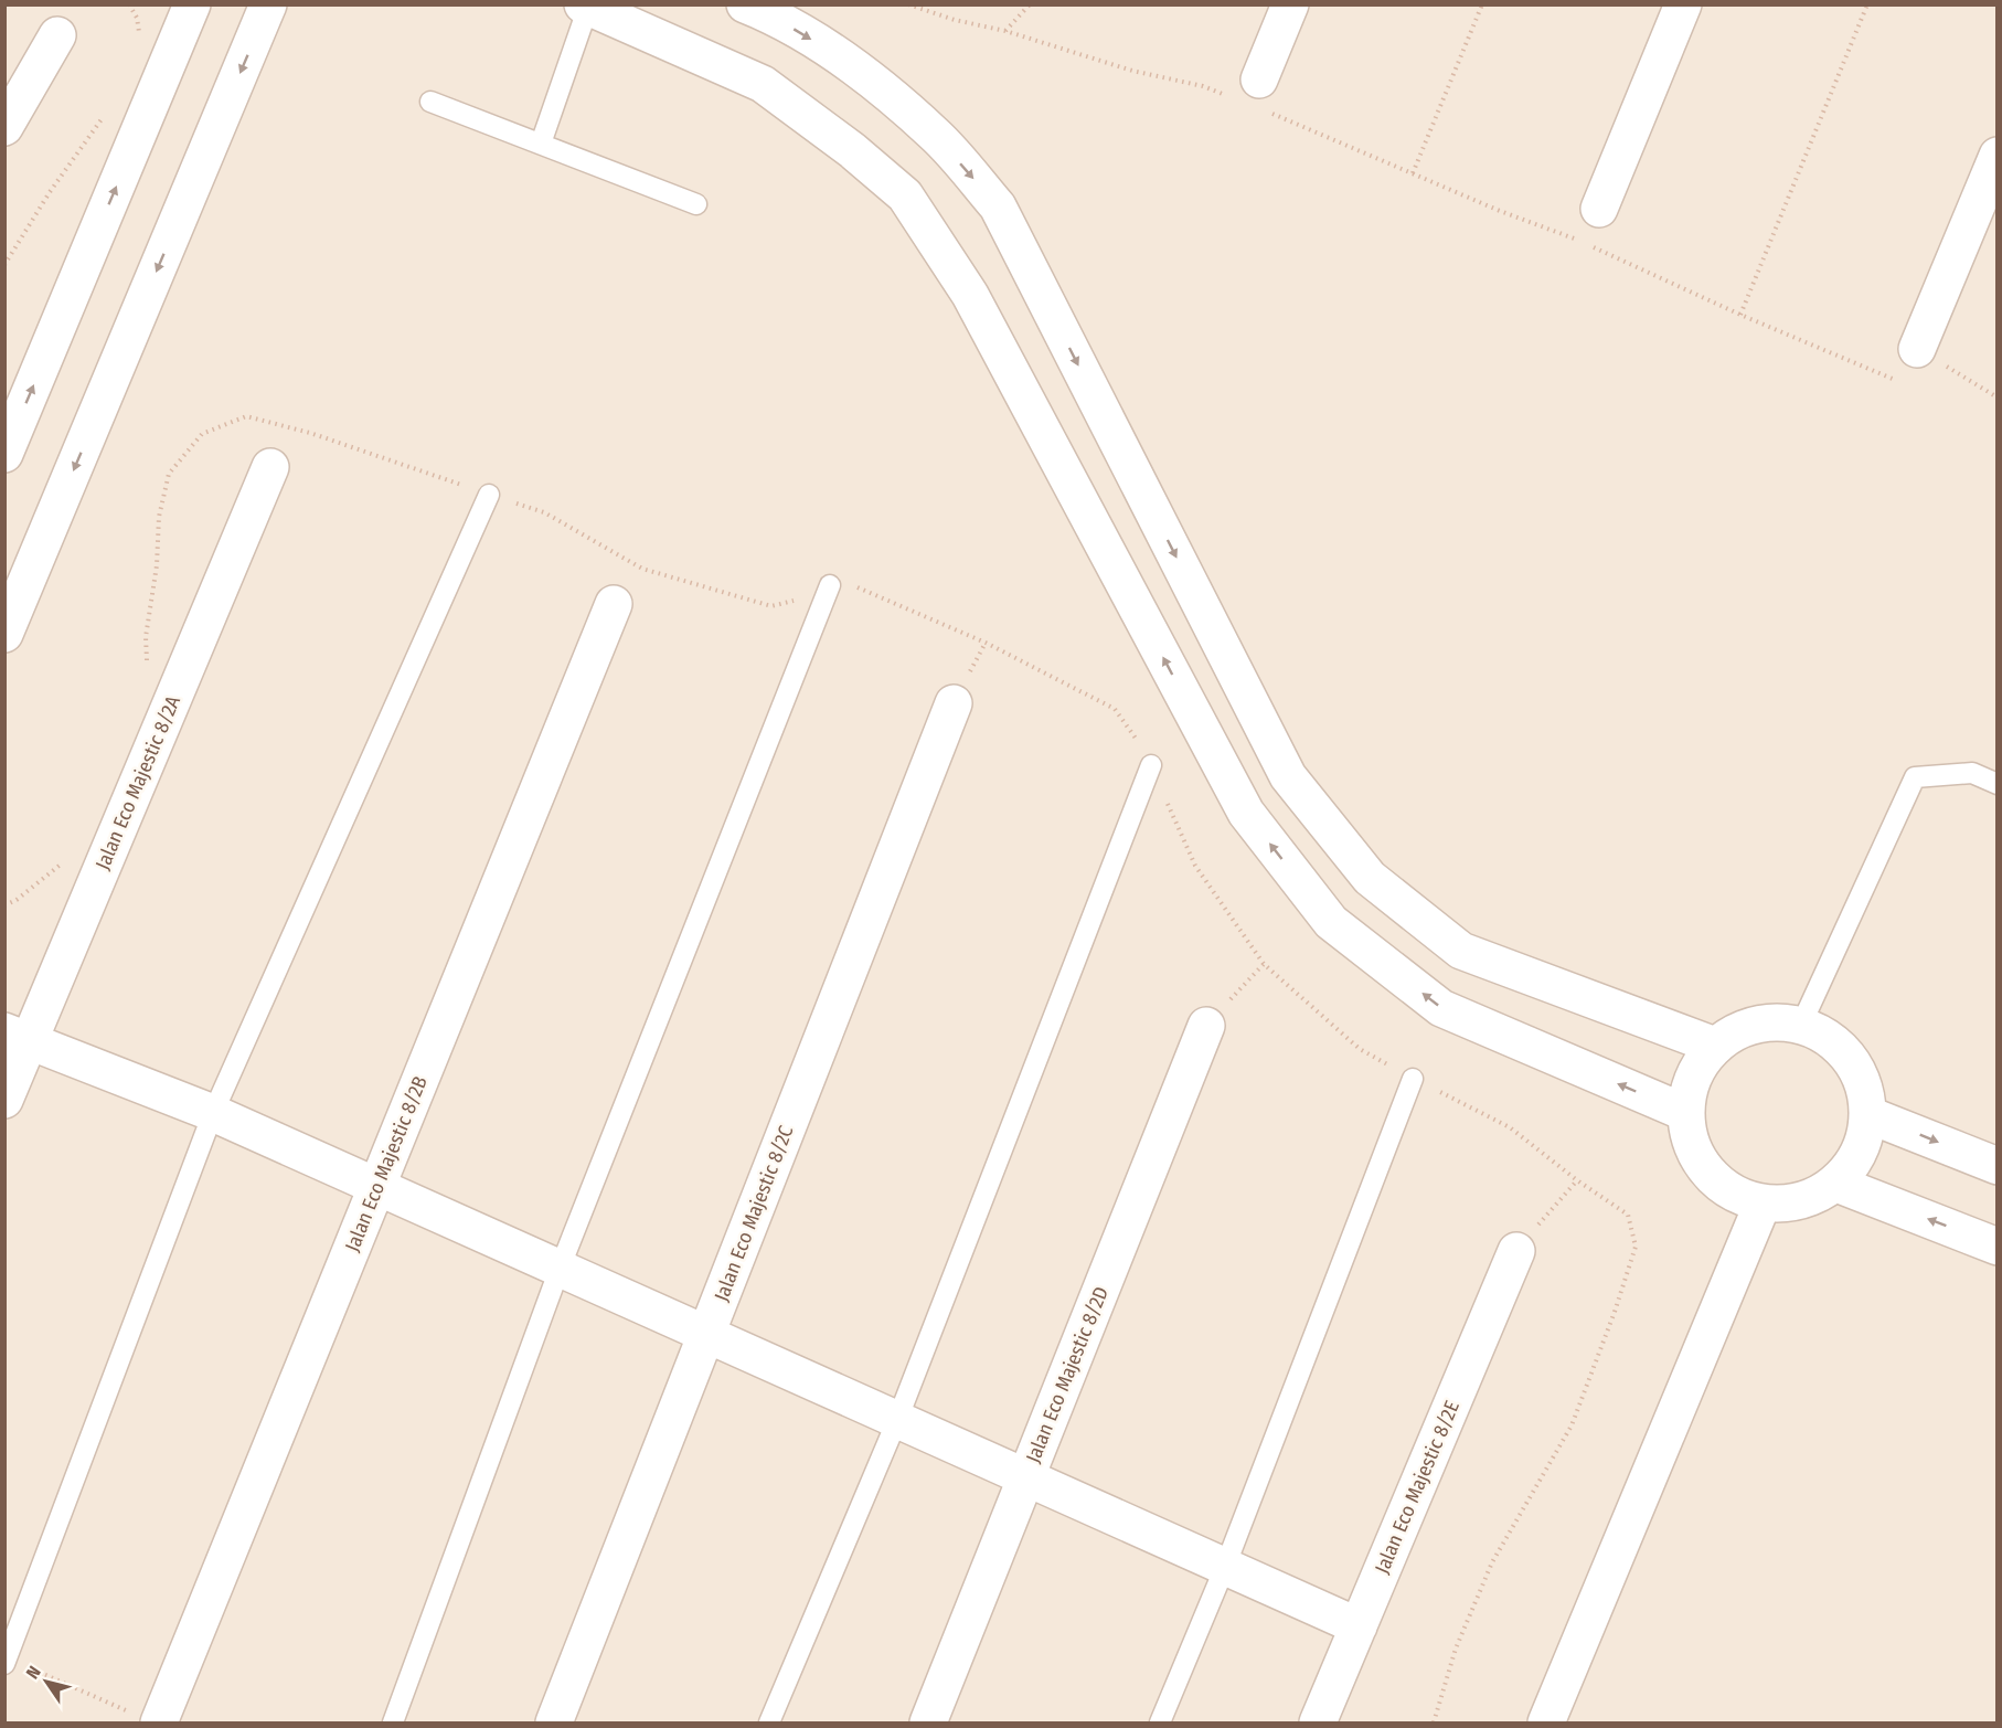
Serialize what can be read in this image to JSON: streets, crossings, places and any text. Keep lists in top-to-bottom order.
{
  "streets": {
    "street": [
      "Jalan Eco Majestic 8/2A",
      "Jalan Eco Majestic 8/2B",
      "Jalan Eco Majestic 8/2C",
      "Jalan Eco Majestic 8/2D",
      "Jalan Eco Majestic 8/2E"
    ]
  },
  "north": "top left"
}
